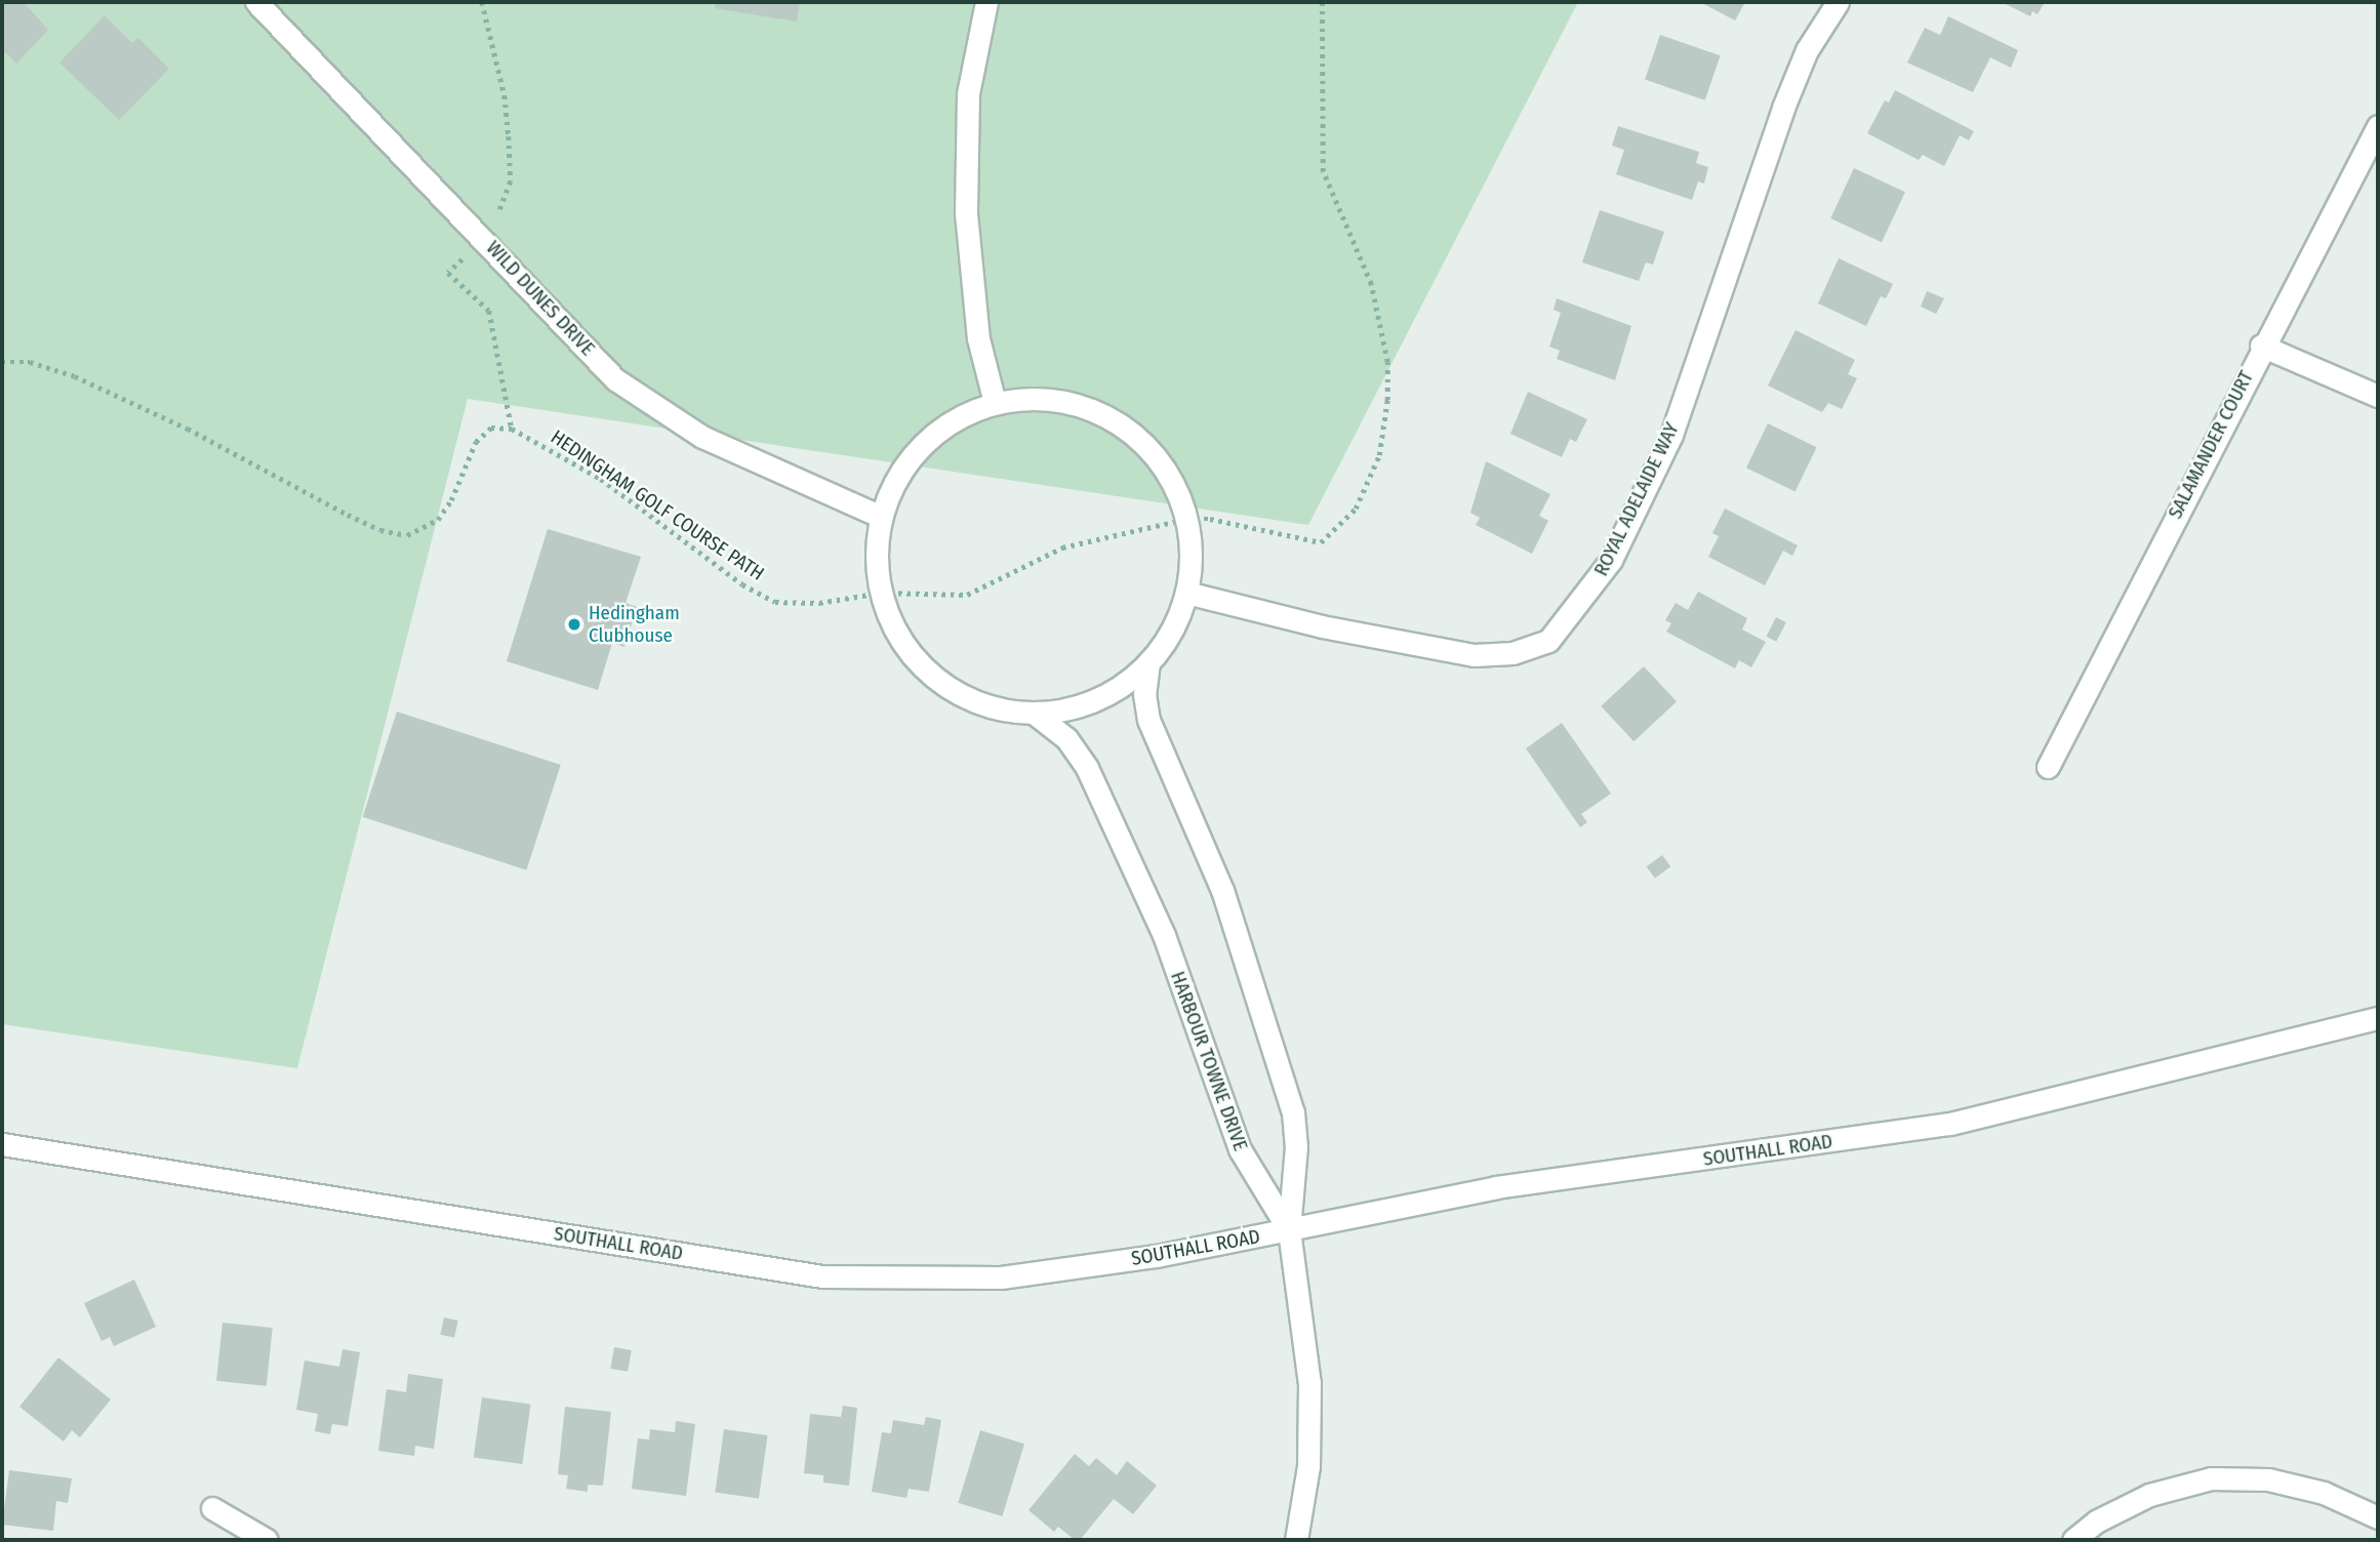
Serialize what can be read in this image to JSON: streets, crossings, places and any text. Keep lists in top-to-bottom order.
{
  "streets": {
    "street": [
      "WILD DUNES DRIVE",
      "SALAMANDER COURT",
      "ROYAL ADELAIDE WAY",
      "HARBOUR TOWNE DRIVE",
      "SOUTHALL ROAD"
    ],
    "path": ["HEDINGHAM GOLF COURSE PATH"]
  },
  "crossings": [
    ["WILD DUNES DRIVE", "HARBOUR TOWNE DRIVE"],
    ["ROYAL ADELAIDE WAY", "HARBOUR TOWNE DRIVE"],
    ["HEDINGHAM GOLF COURSE PATH", "HARBOUR TOWNE DRIVE"],
    ["HARBOUR TOWNE DRIVE", "SOUTHALL ROAD"]
  ],
  "places": ["Hedingham Clubhouse"]
}
